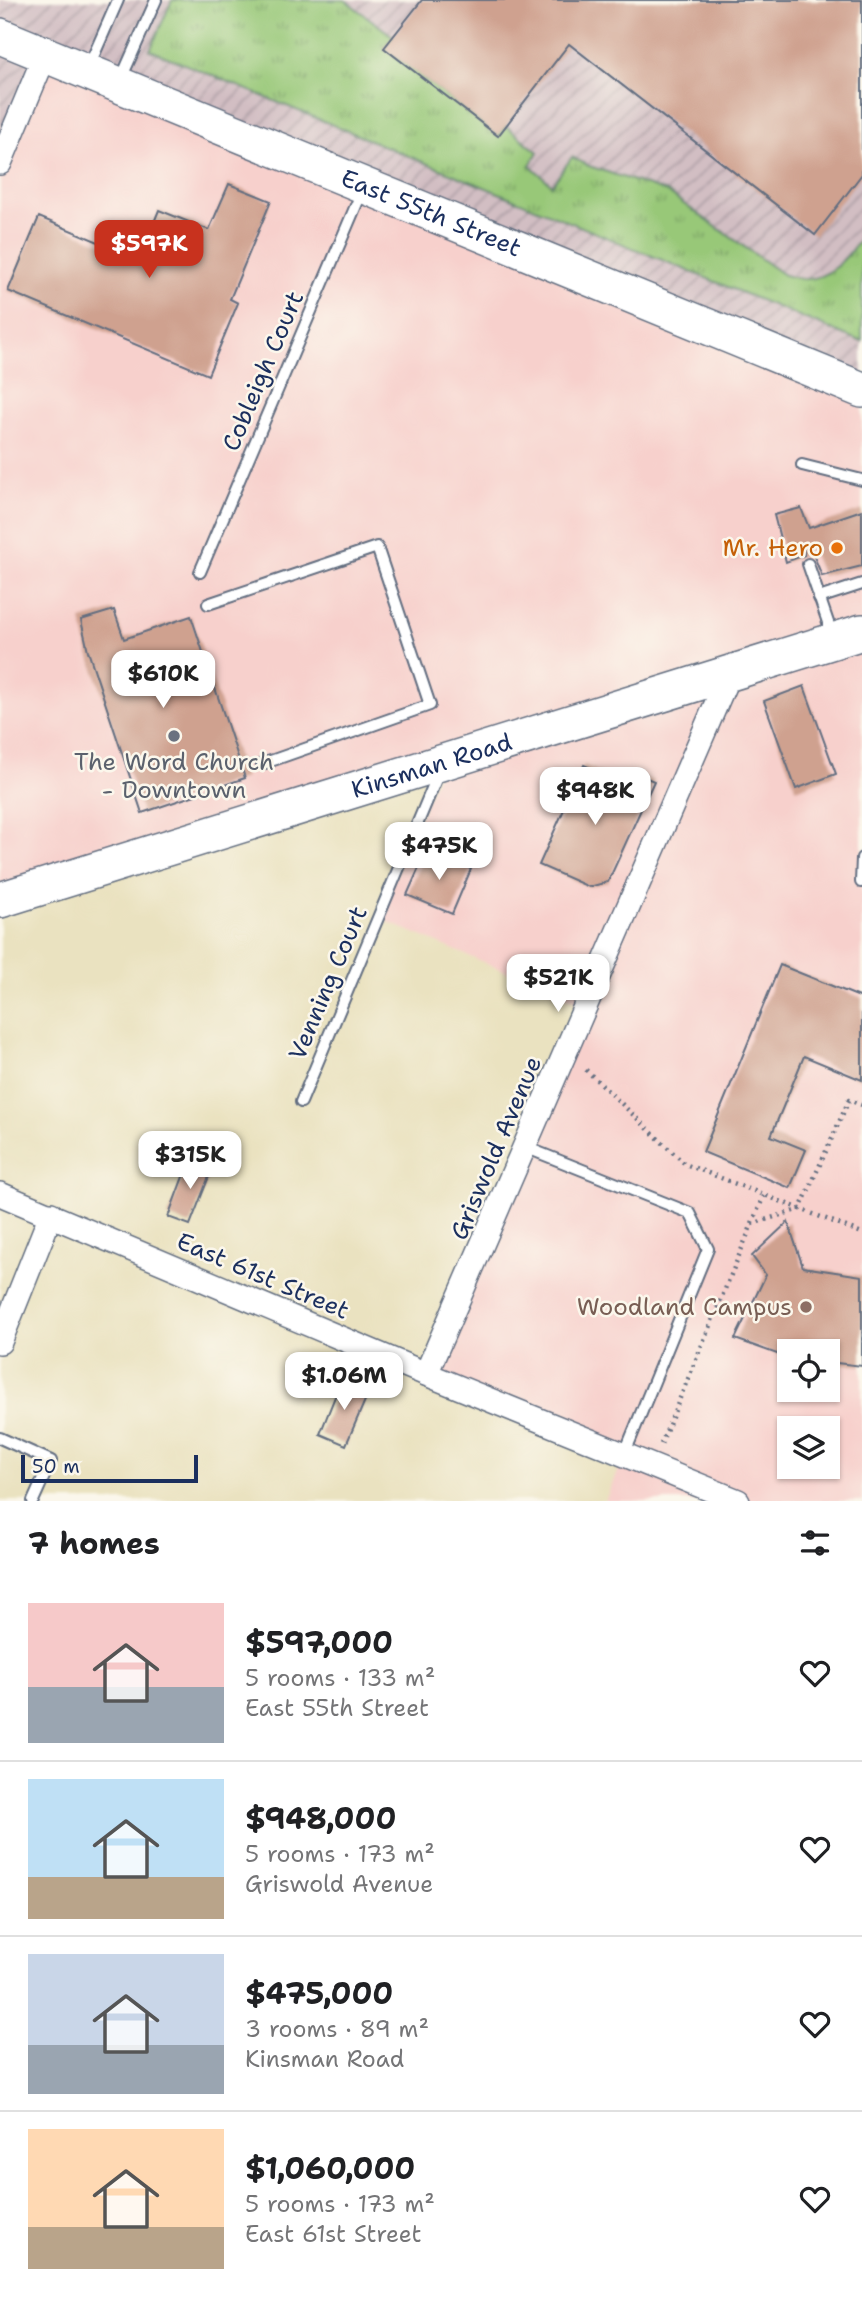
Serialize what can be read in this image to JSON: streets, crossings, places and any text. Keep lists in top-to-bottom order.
{
  "streets": {
    "main road": ["East 55th Street", "Kinsman Road"],
    "street": ["Griswold Avenue", "East 61st Street"],
    "lane": ["Cobleigh Court", "Venning Court"]
  },
  "crossings": [
    ["East 55th Street", "Cobleigh Court"],
    ["Kinsman Road", "Venning Court"],
    ["Kinsman Road", "Griswold Avenue"],
    ["Griswold Avenue", "East 61st Street"]
  ],
  "places": ["Mr. Hero", "The Word Church - Downtown", "Woodland Campus"],
  "scale_bar": "50 m",
  "page": {
    "price": [
      "$597K",
      "$610K",
      "$948K",
      "$475K",
      "$521K",
      "$315K",
      "$1.06M"
    ],
    "scale": "50 m",
    "heading": "7 homes",
    "list": [
      {
        "name": "$597,000",
        "note": "5 rooms · 133 m² · East 55th Street"
      },
      {
        "name": "$948,000",
        "note": "5 rooms · 173 m² · Griswold Avenue"
      },
      {
        "name": "$475,000",
        "note": "3 rooms · 89 m² · Kinsman Road"
      },
      {
        "name": "$1,060,000",
        "note": "5 rooms · 173 m² · East 61st Street"
      }
    ]
  }
}
